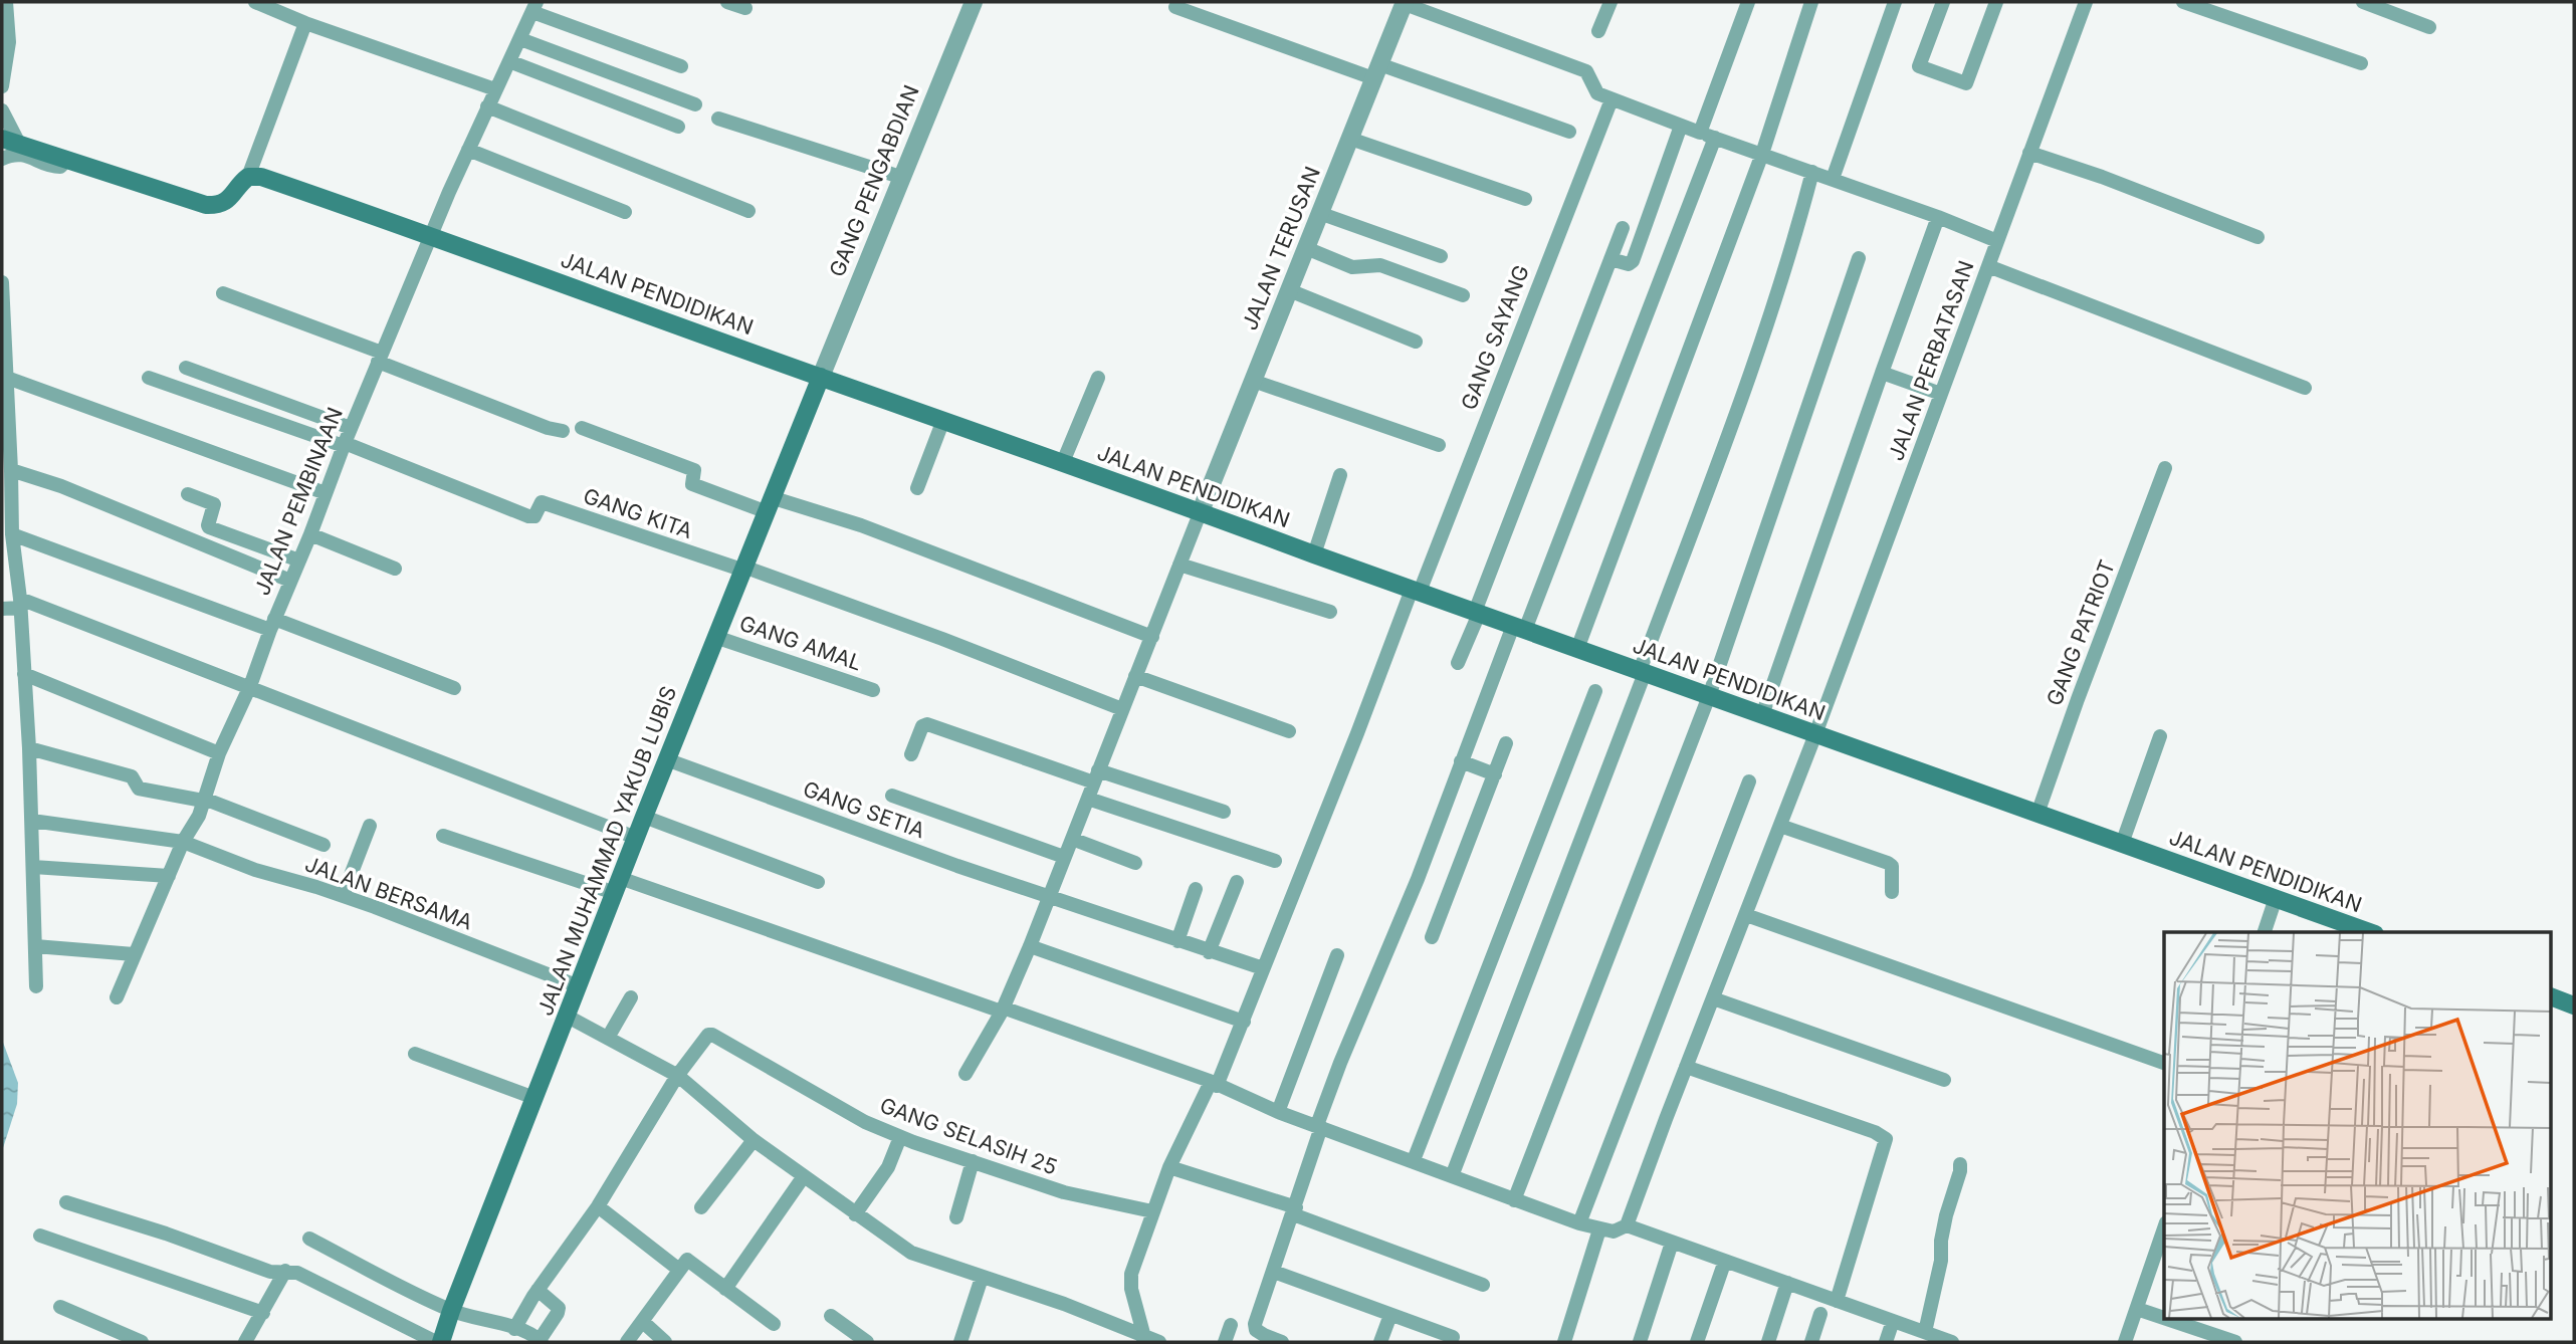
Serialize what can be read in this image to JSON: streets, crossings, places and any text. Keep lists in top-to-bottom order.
{
  "streets": {
    "main road": ["JALAN PENDIDIKAN", "JALAN MUHAMMAD YAKUB LUBIS"],
    "street": [
      "GANG PENGABDIAN",
      "JALAN TERUSAN",
      "GANG SAYANG",
      "JALAN PERBATASAN",
      "JALAN PEMBINAAN",
      "GANG KITA",
      "GANG PATRIOT",
      "GANG AMAL",
      "GANG SETIA",
      "JALAN BERSAMA",
      "GANG SELASIH 25"
    ]
  },
  "crossings": [
    ["GANG PENGABDIAN", "JALAN PENDIDIKAN"],
    ["GANG PENGABDIAN", "JALAN MUHAMMAD YAKUB LUBIS"],
    ["JALAN TERUSAN", "JALAN PENDIDIKAN"],
    ["JALAN PENDIDIKAN", "GANG SAYANG"],
    ["JALAN PENDIDIKAN", "JALAN PERBATASAN"],
    ["JALAN PENDIDIKAN", "JALAN PEMBINAAN"],
    ["JALAN PENDIDIKAN", "GANG PATRIOT"],
    ["JALAN PENDIDIKAN", "JALAN MUHAMMAD YAKUB LUBIS"],
    ["GANG SAYANG", "GANG SETIA"],
    ["GANG SAYANG", "GANG SELASIH 25"],
    ["JALAN PEMBINAAN", "GANG KITA"],
    ["JALAN PEMBINAAN", "JALAN BERSAMA"],
    ["GANG KITA", "JALAN MUHAMMAD YAKUB LUBIS"],
    ["GANG AMAL", "JALAN MUHAMMAD YAKUB LUBIS"],
    ["GANG SETIA", "JALAN MUHAMMAD YAKUB LUBIS"],
    ["JALAN MUHAMMAD YAKUB LUBIS", "JALAN BERSAMA"]
  ]
}
